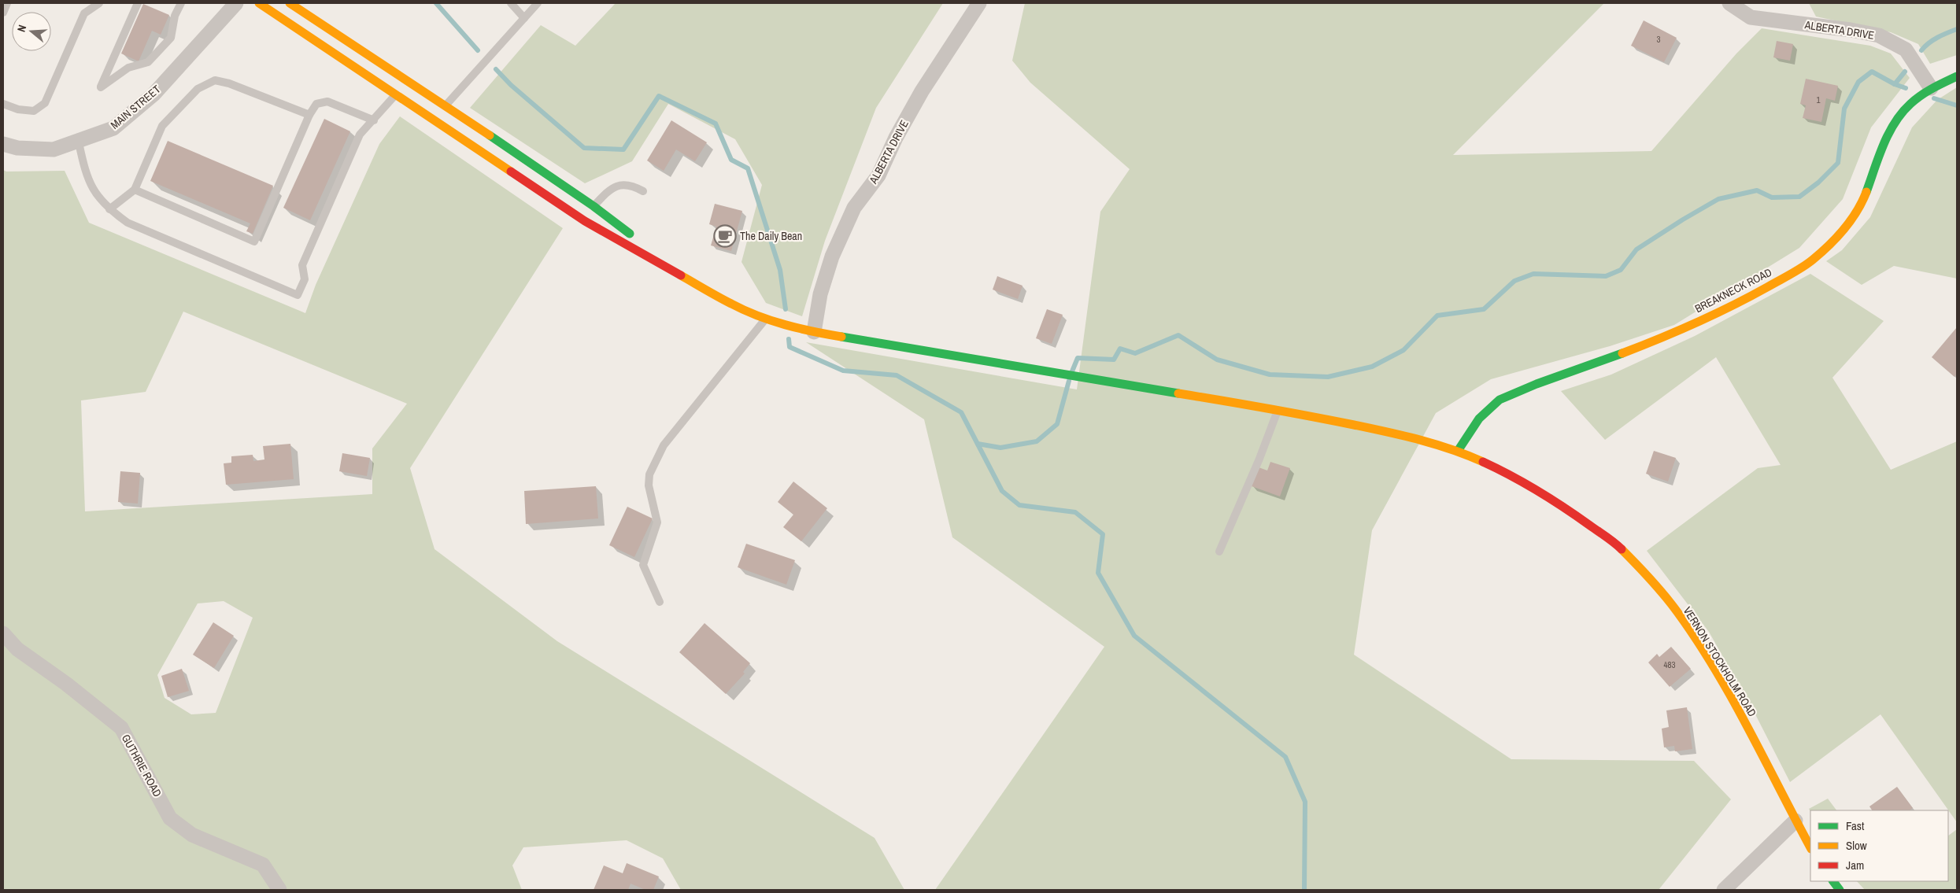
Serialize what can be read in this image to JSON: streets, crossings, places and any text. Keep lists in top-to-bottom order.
{
  "streets": {
    "main road": ["BREAKNECK ROAD", "VERNON STOCKHOLM ROAD"],
    "street": ["ALBERTA DRIVE", "MAIN STREET", "GUTHRIE ROAD"]
  },
  "crossings": [
    ["ALBERTA DRIVE", "BREAKNECK ROAD"],
    ["ALBERTA DRIVE", "VERNON STOCKHOLM ROAD"],
    ["BREAKNECK ROAD", "VERNON STOCKHOLM ROAD"]
  ],
  "places": {
    "cafe": ["The Daily Bean"]
  },
  "house_numbers": ["3", "1", "483"],
  "legend": ["Fast", "Slow", "Jam"],
  "north": "left"
}
